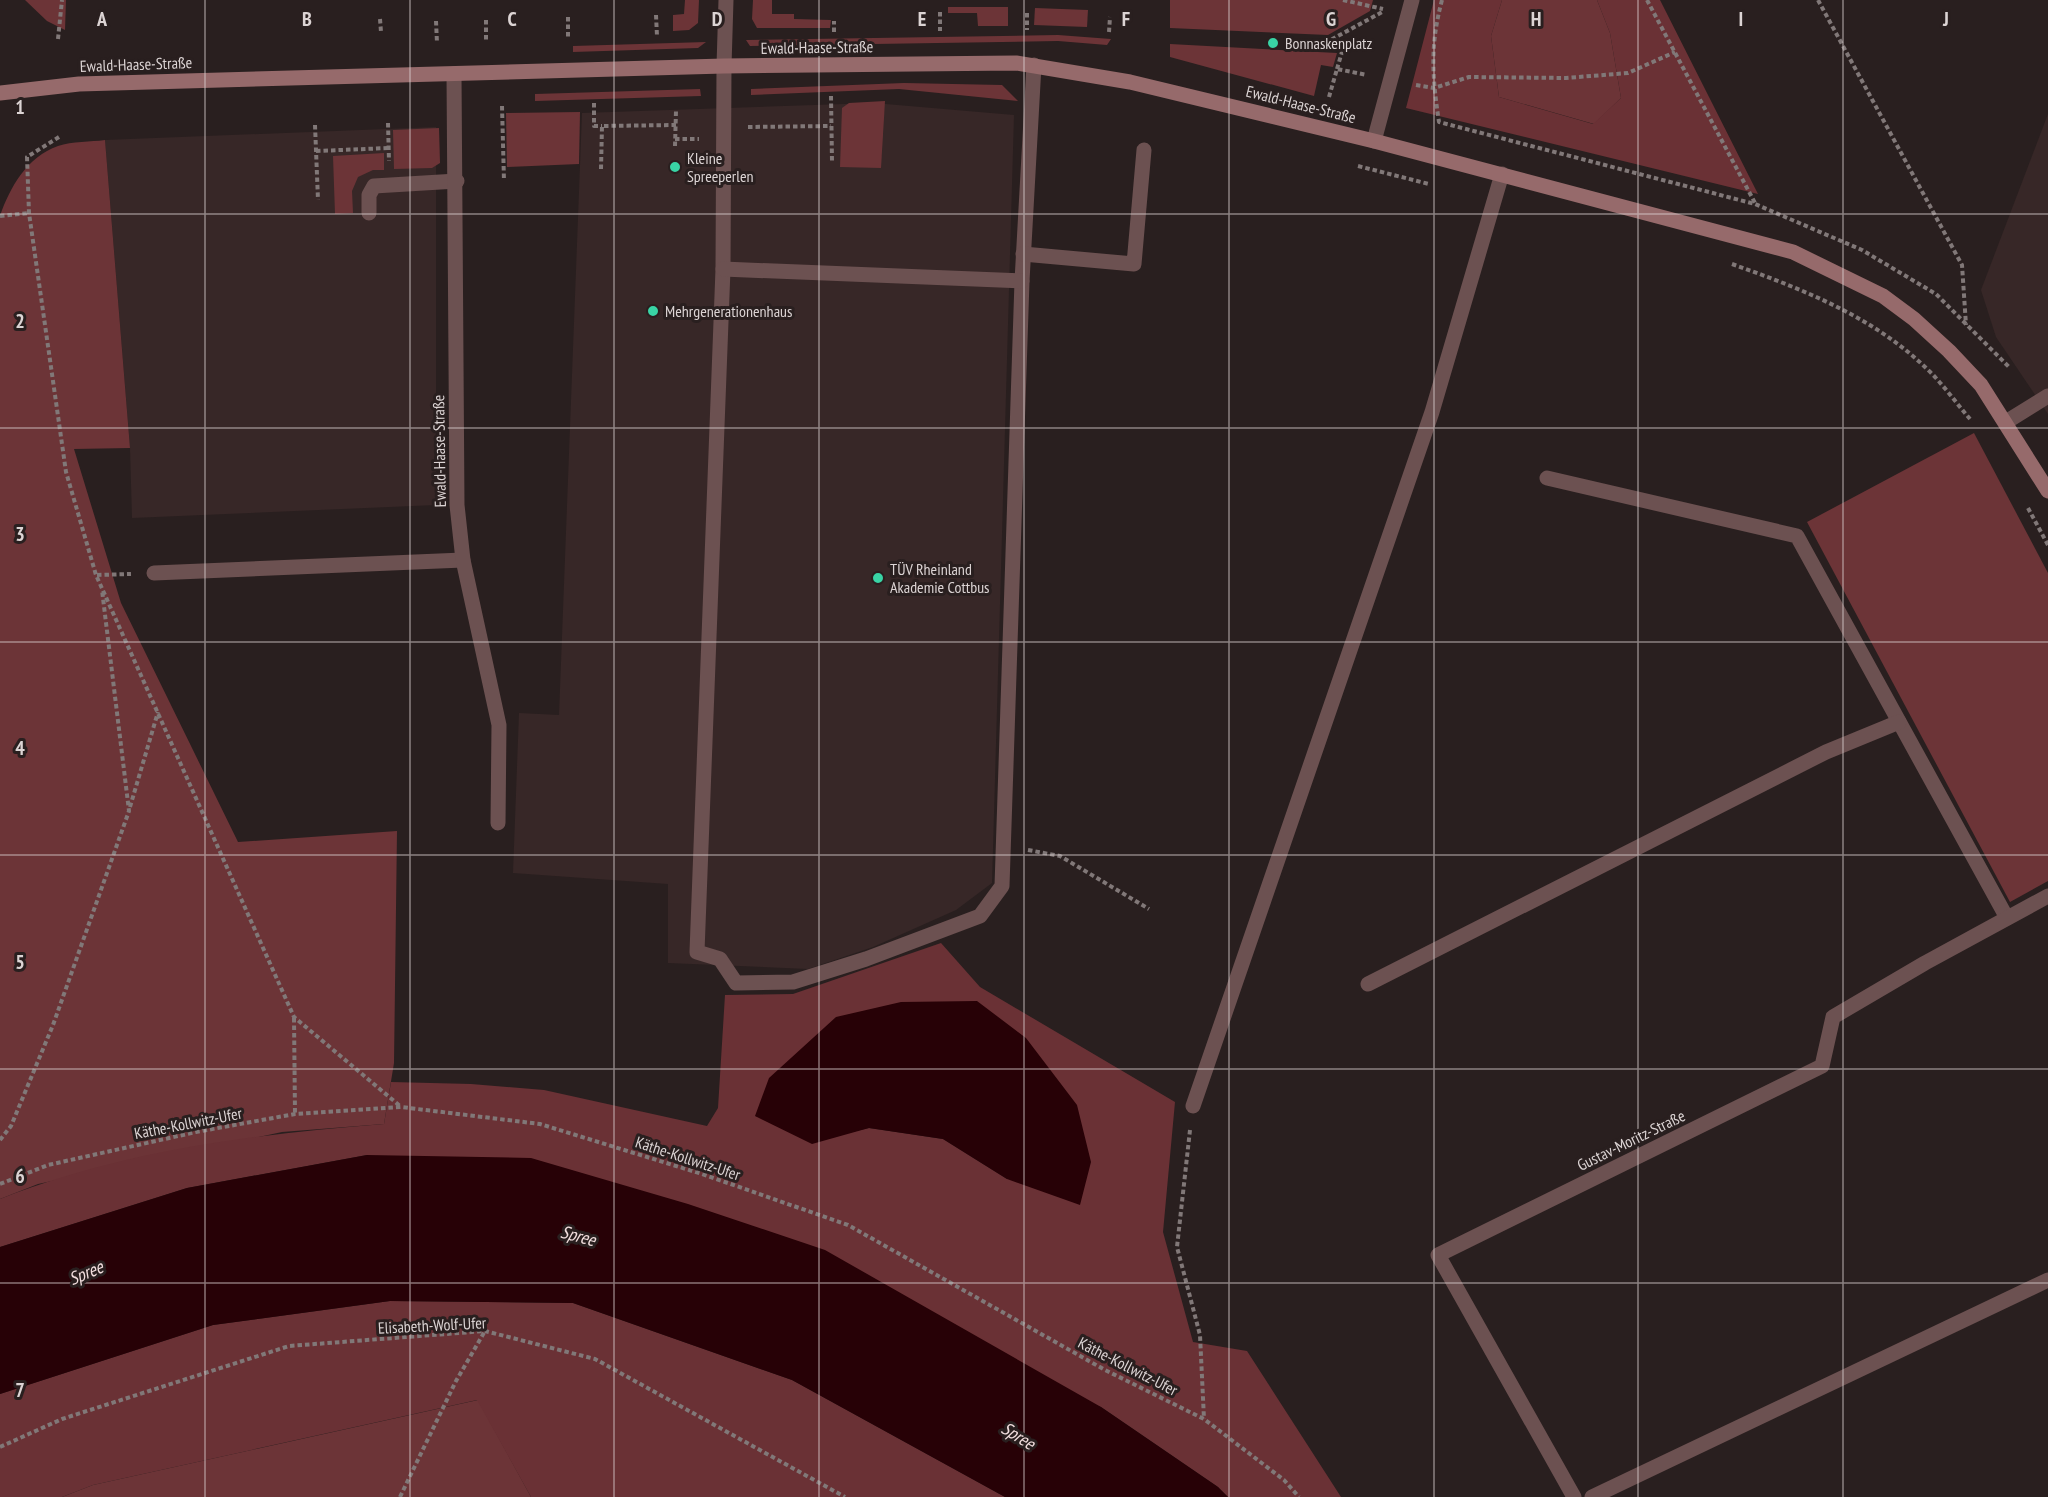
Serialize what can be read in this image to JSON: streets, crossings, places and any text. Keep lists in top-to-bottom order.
{
  "streets": {
    "street": ["Ewald-Haase-Straße", "Gustav-Moritz-Straße"],
    "path": ["Käthe-Kollwitz-Ufer", "Elisabeth-Wolf-Ufer"]
  },
  "water": ["Spree"],
  "places": [
    "Bonnaskenplatz",
    "Kleine Spreeperlen",
    "Mehrgenerationenhaus",
    "TÜV Rheinland Akademie Cottbus"
  ],
  "grid": {
    "columns": [
      "A",
      "B",
      "C",
      "D",
      "E",
      "F",
      "G",
      "H",
      "I",
      "J"
    ],
    "rows": [
      "1",
      "2",
      "3",
      "4",
      "5",
      "6",
      "7"
    ]
  }
}
